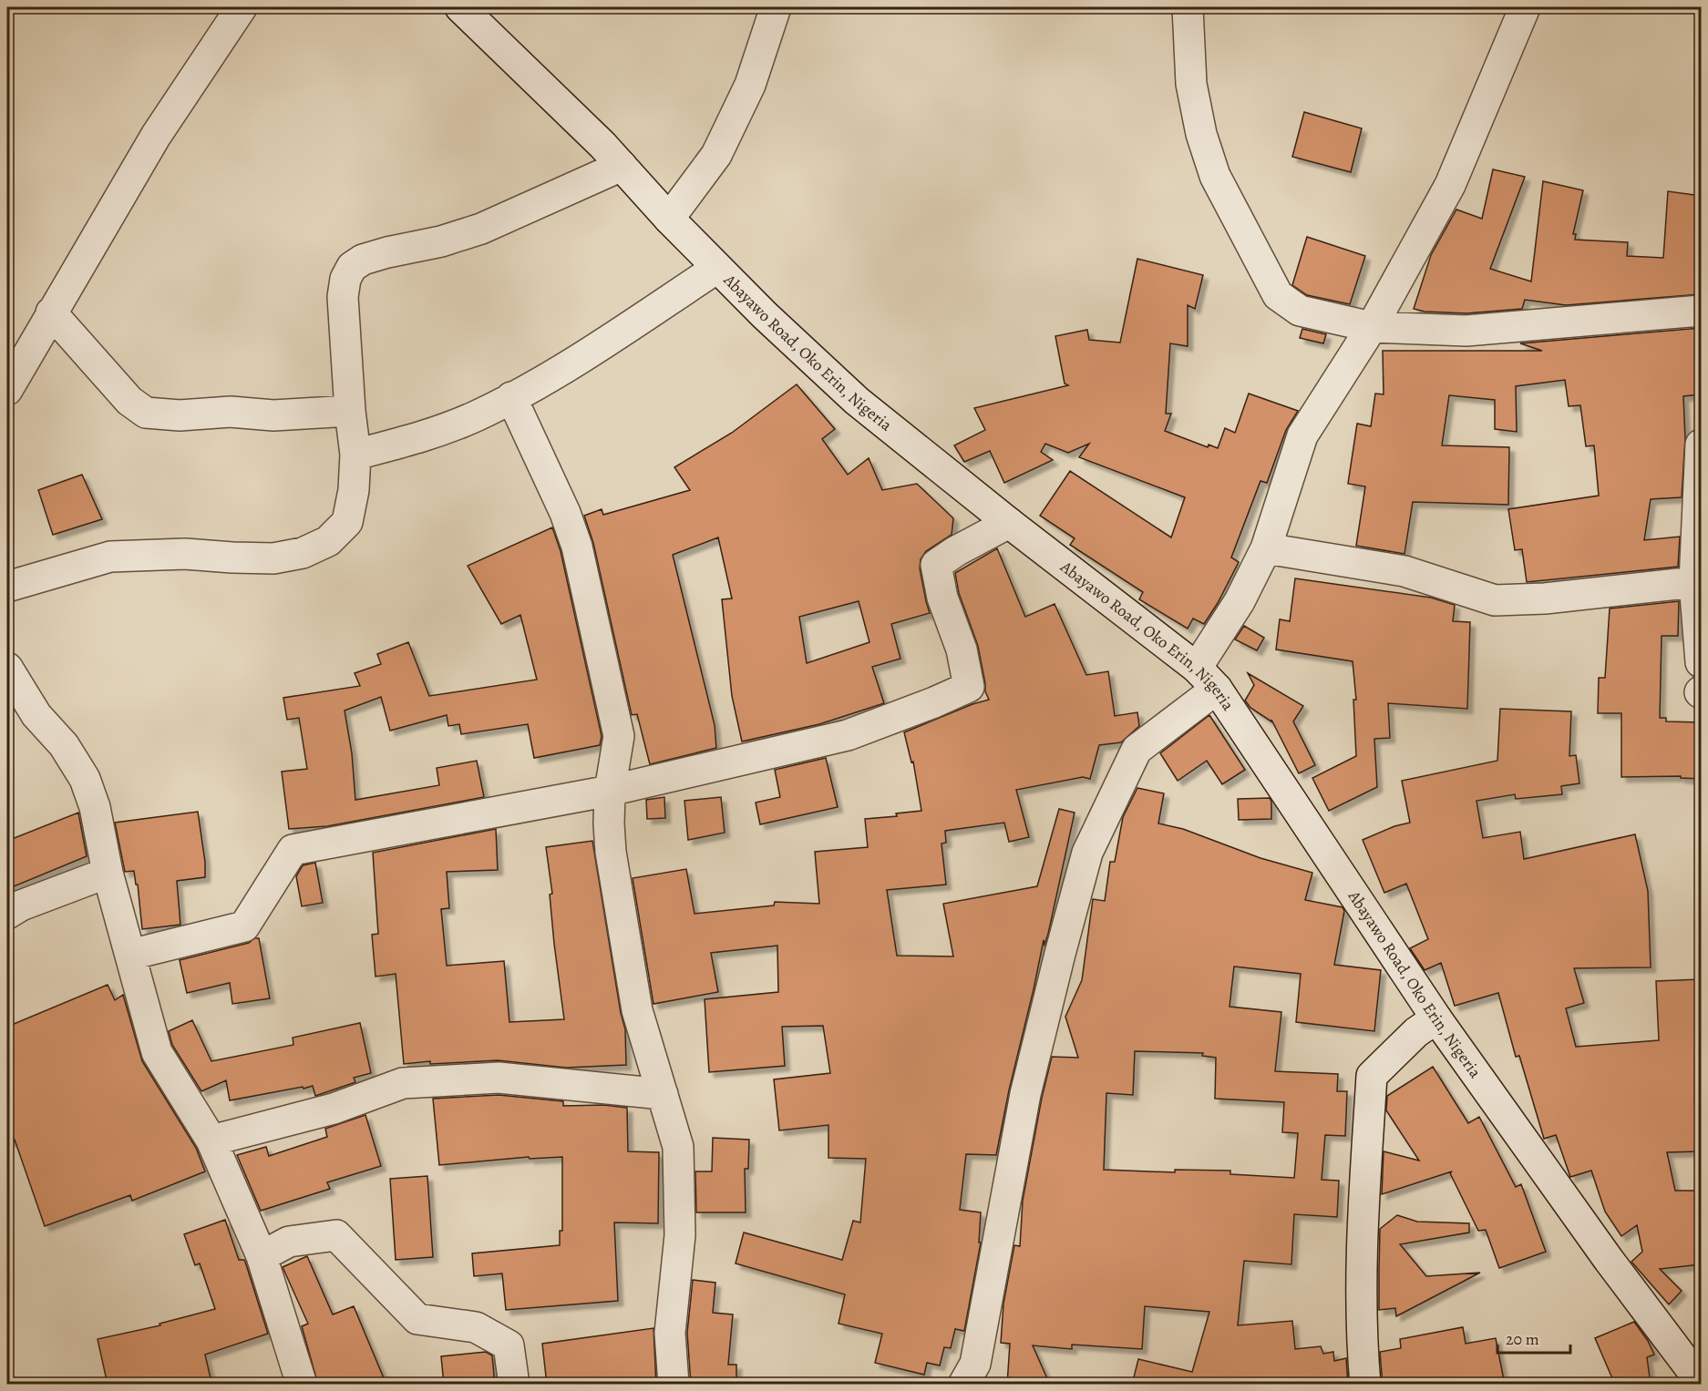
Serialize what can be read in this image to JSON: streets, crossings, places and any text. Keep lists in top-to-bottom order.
{
  "streets": {
    "street": ["Abayawo Road, Oko Erin, Nigeria"]
  },
  "scale_bar": "20 m"
}
